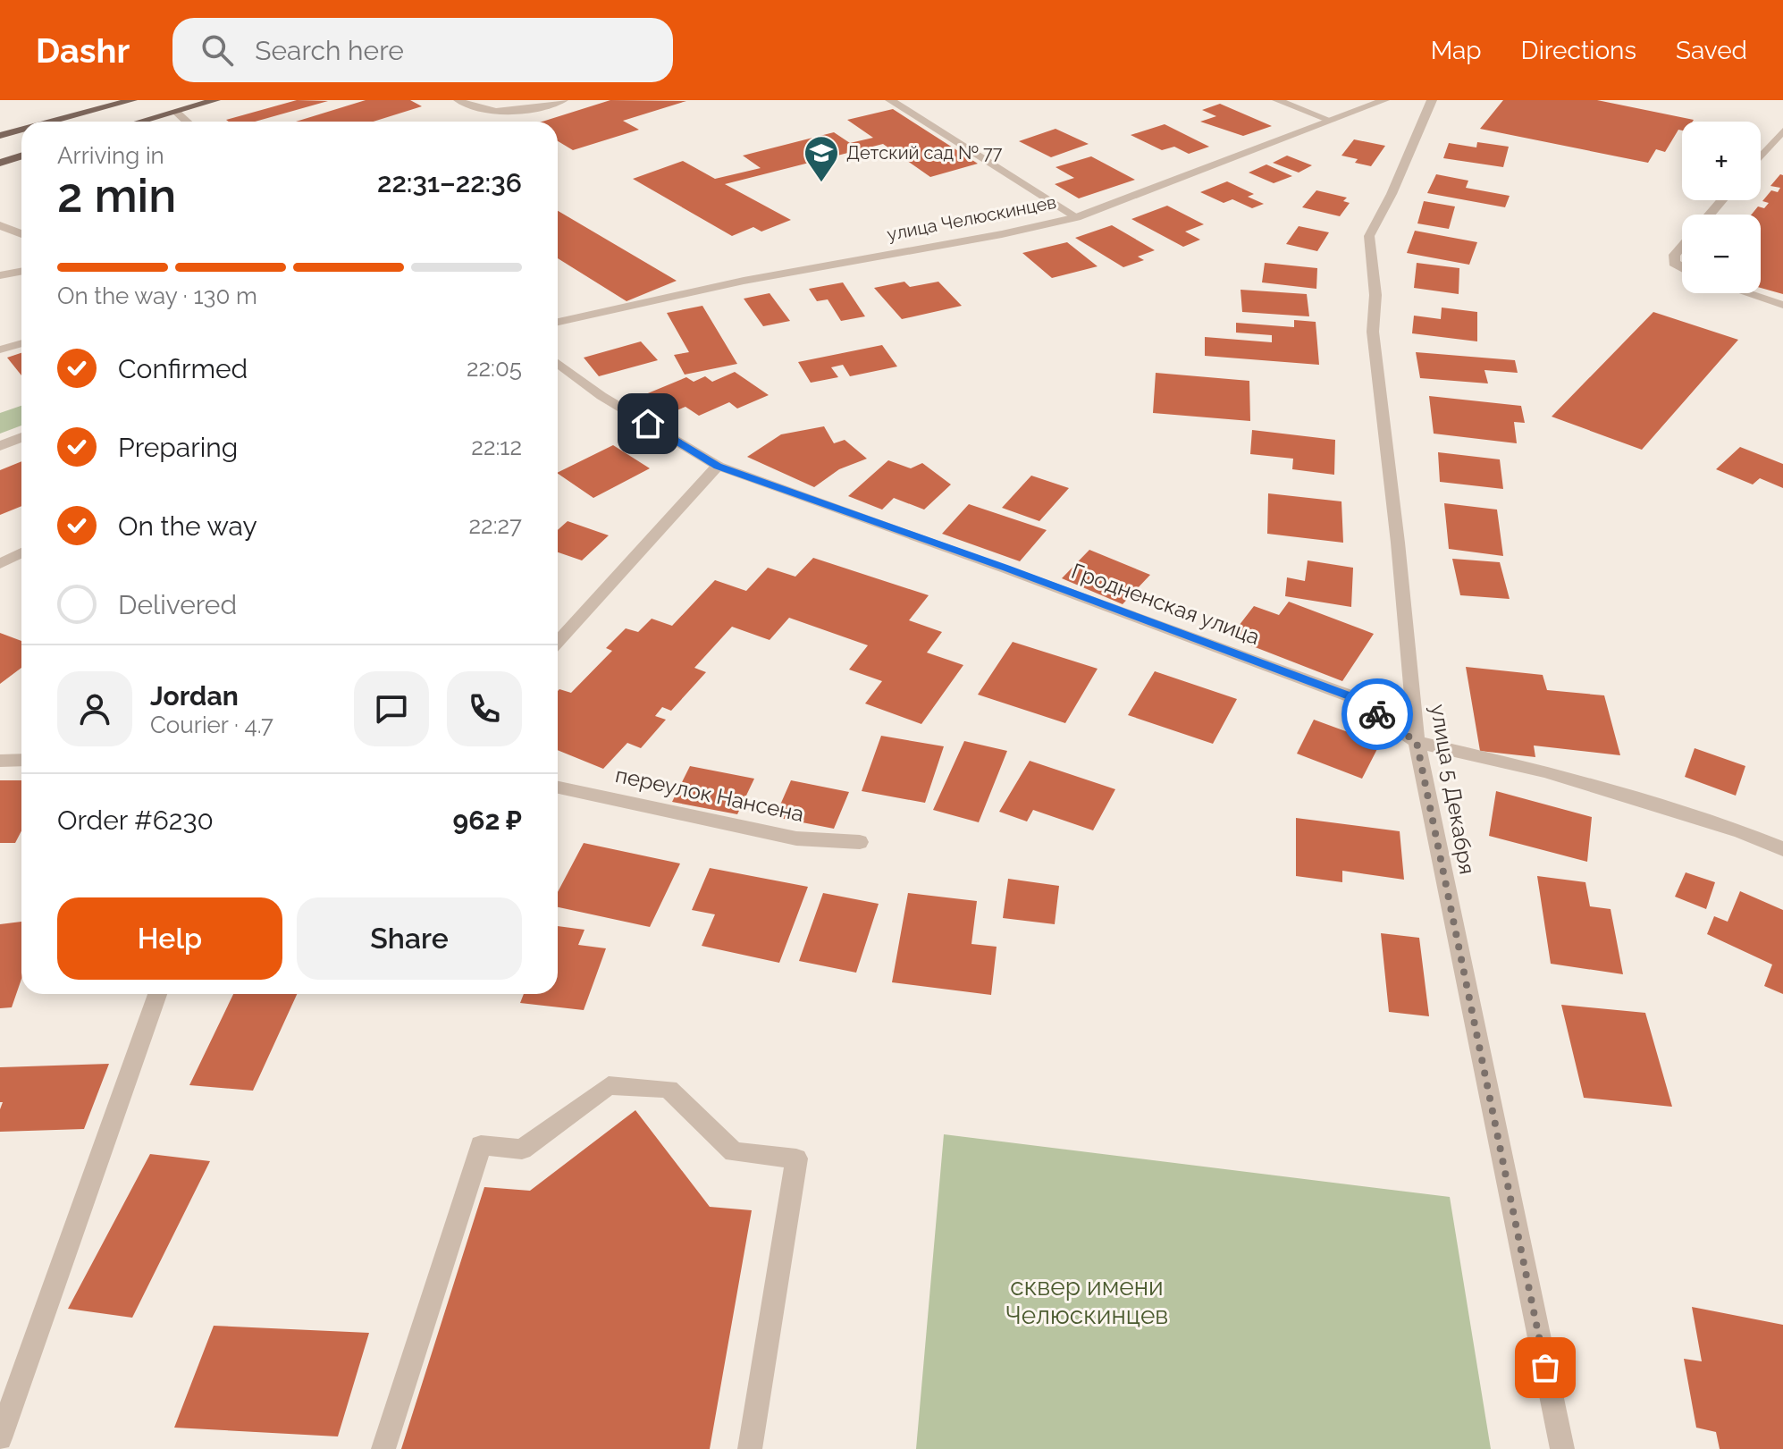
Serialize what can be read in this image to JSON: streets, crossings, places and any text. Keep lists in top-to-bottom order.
{
  "streets": {
    "street": [
      "улица Челюскинцев",
      "Гродненская улица",
      "улица 5 Декабря",
      "переулок Нансена"
    ]
  },
  "crossings": [
    ["Гродненская улица", "улица 5 Декабря"]
  ],
  "parks": ["сквер имени Челюскинцев"],
  "places": {
    "school or university": ["Детский сад № 77"]
  },
  "page": {
    "header": "Dashr",
    "search": "Search here",
    "nav": ["Map", "Directions", "Saved"],
    "map_buttons": ["+", "−"],
    "heading": ["2 min", "Arriving in", "22:31–22:36"],
    "panel": [
      "Jordan",
      "Courier · 4.7",
      "Order #6230",
      "962 ₽"
    ],
    "bar": "On the way · 130 m",
    "list": [
      ["Confirmed", "22:05"],
      ["Preparing", "22:12"],
      ["On the way", "22:27"],
      "Delivered"
    ],
    "buttons": ["Help", "Share"]
  }
}
